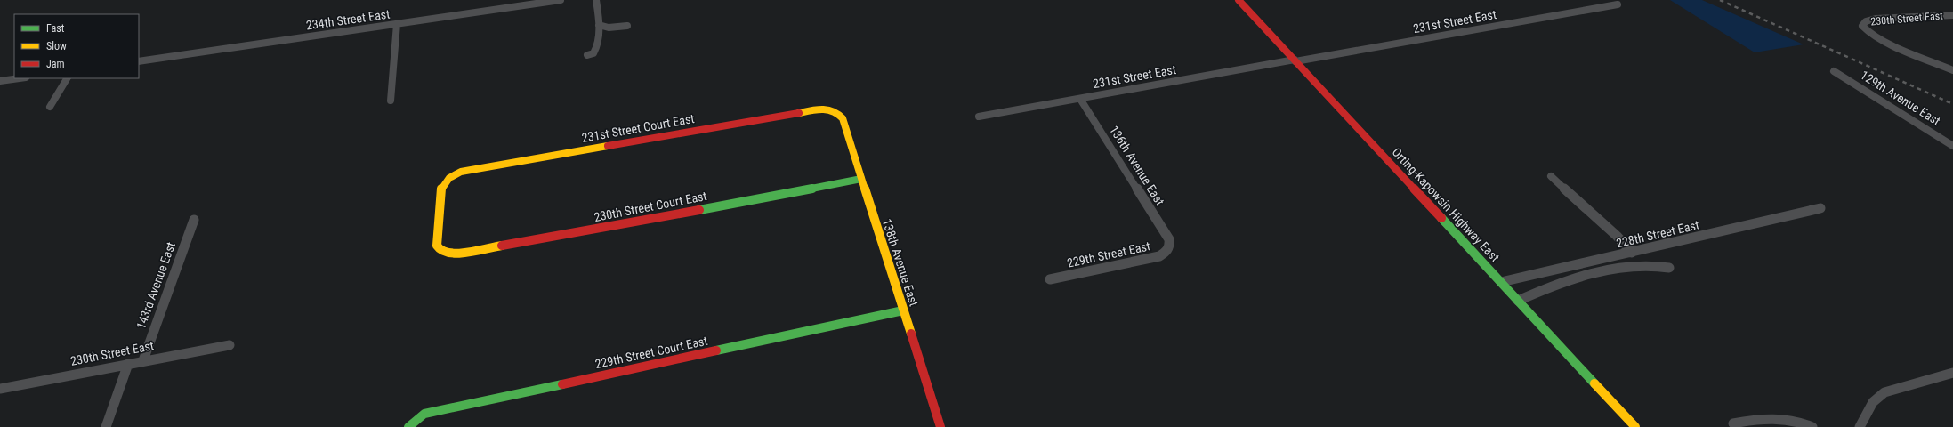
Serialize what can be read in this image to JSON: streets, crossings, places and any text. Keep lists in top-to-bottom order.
{
  "streets": {
    "street": [
      "230th Street East",
      "234th Street East",
      "231st Street East",
      "129th Avenue East",
      "231st Street Court East",
      "136th Avenue East",
      "Orting-Kapowsin Highway East",
      "230th Street Court East",
      "228th Street East",
      "229th Street East",
      "138th Avenue East",
      "143rd Avenue East",
      "229th Street Court East"
    ]
  },
  "crossings": [
    ["230th Street East", "143rd Avenue East"],
    ["231st Street East", "136th Avenue East"],
    ["231st Street East", "Orting-Kapowsin Highway East"],
    ["231st Street Court East", "230th Street Court East"],
    ["231st Street Court East", "138th Avenue East"],
    ["136th Avenue East", "229th Street East"],
    ["Orting-Kapowsin Highway East", "228th Street East"],
    ["230th Street Court East", "138th Avenue East"],
    ["138th Avenue East", "229th Street Court East"]
  ],
  "legend": ["Fast", "Slow", "Jam"]
}
